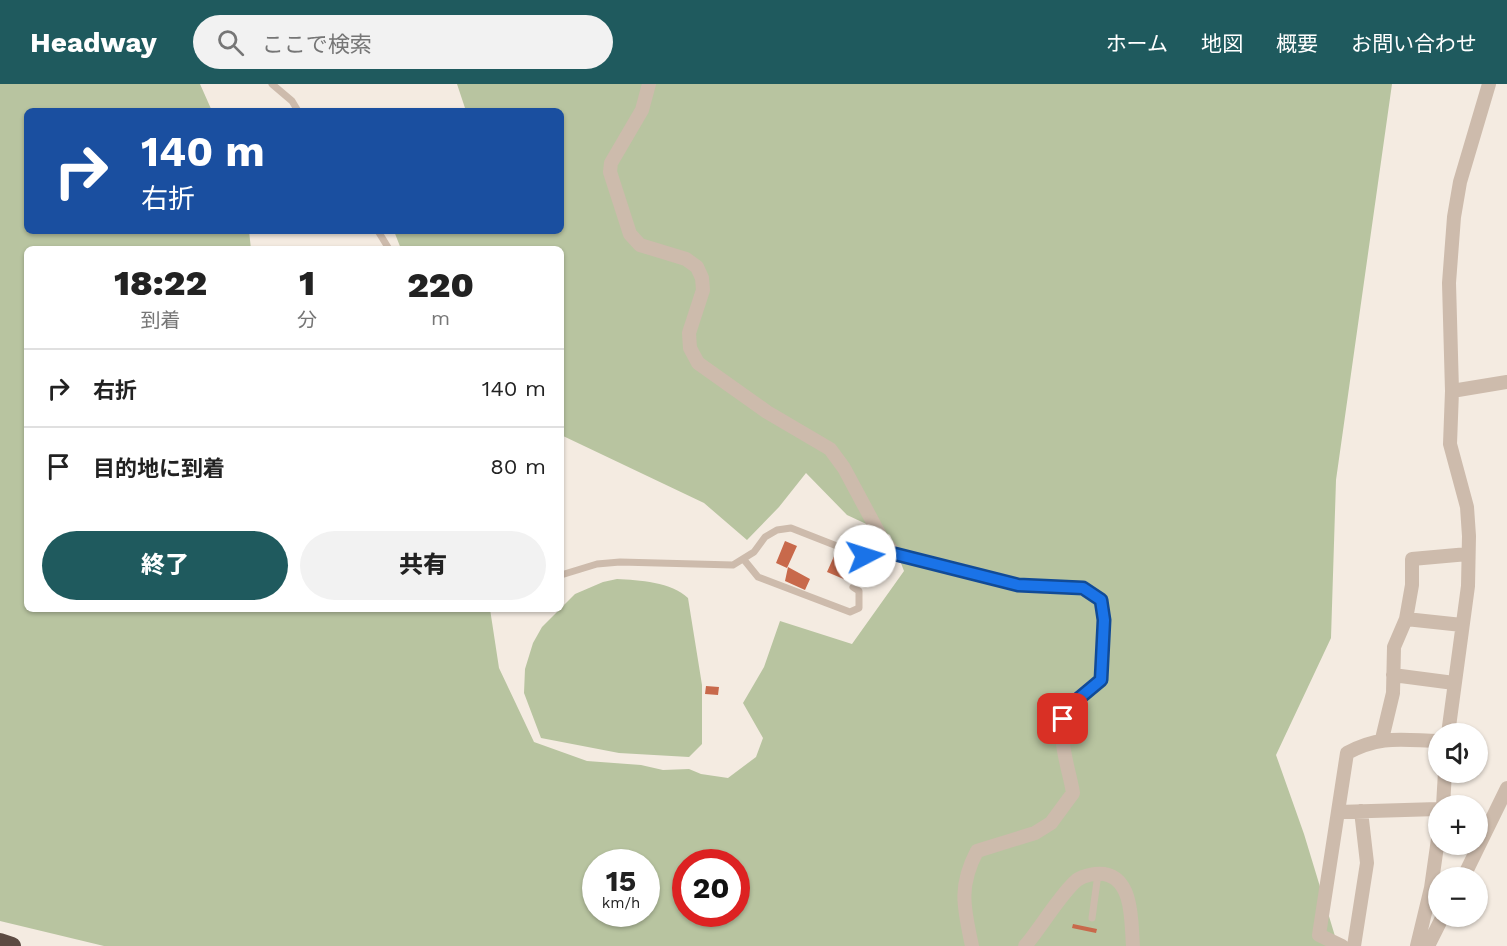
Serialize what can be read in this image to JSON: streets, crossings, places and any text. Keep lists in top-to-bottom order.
{
  "page": {
    "header": "Headway",
    "search": "ここで検索",
    "nav": [
      "ホーム",
      "地図",
      "概要",
      "お問い合わせ"
    ],
    "turn": ["140 m", "右折"],
    "eta": [
      "18:22",
      "到着",
      "1",
      "分",
      "220",
      "m"
    ],
    "list": [
      {
        "name": "右折",
        "value": "140 m"
      },
      {
        "name": "目的地に到着",
        "value": "80 m"
      }
    ],
    "buttons": ["終了", "共有"],
    "map_buttons": ["+", "−"],
    "speed": "15 km/h",
    "limit": "20"
  }
}
